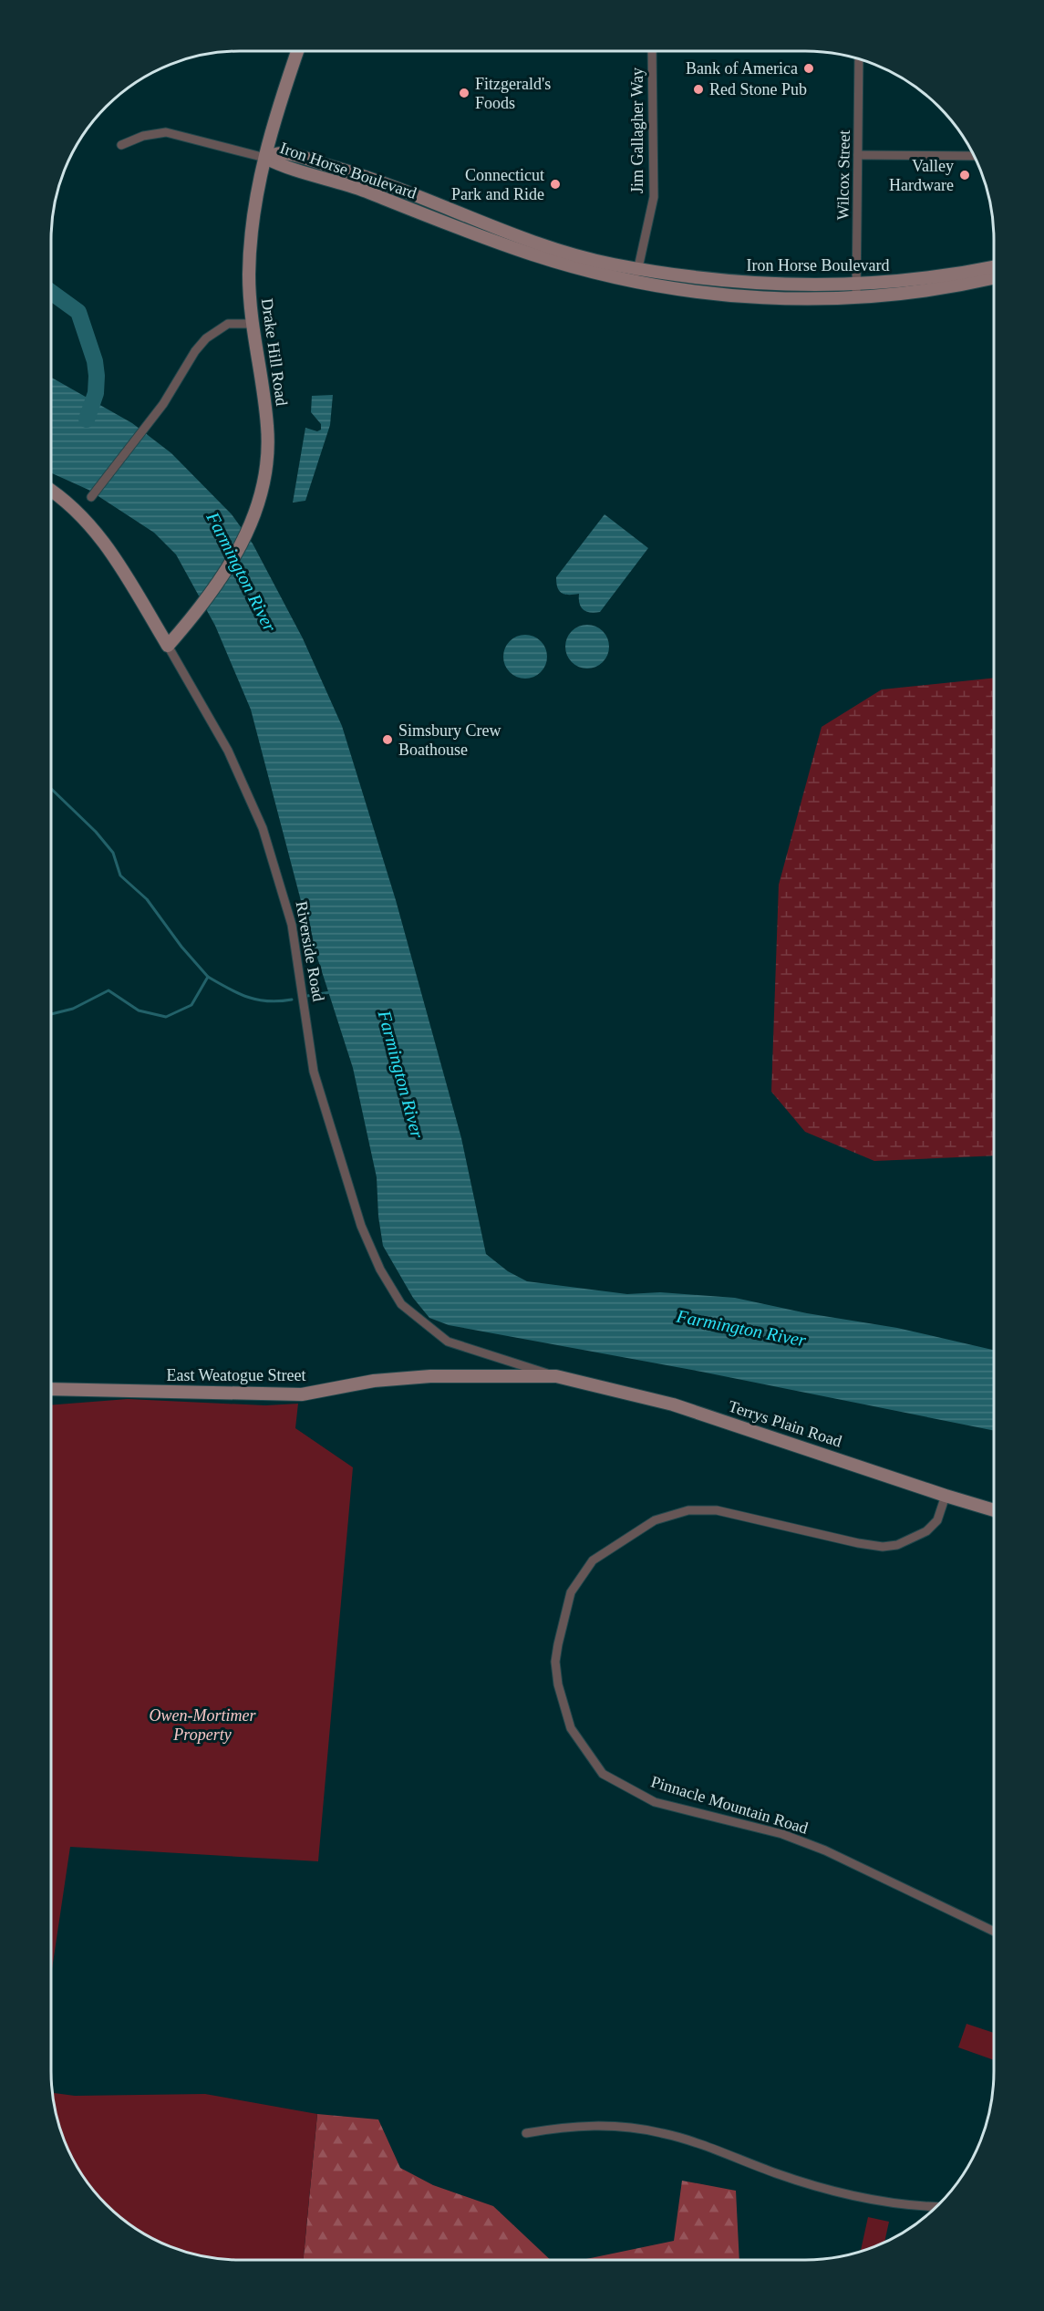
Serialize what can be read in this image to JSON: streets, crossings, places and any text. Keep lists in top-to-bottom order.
{
  "streets": {
    "street": [
      "Jim Gallagher Way",
      "Iron Horse Boulevard",
      "Wilcox Street",
      "Drake Hill Road",
      "Riverside Road",
      "East Weatogue Street",
      "Terrys Plain Road",
      "Pinnacle Mountain Road"
    ]
  },
  "crossings": [
    ["Jim Gallagher Way", "Iron Horse Boulevard"],
    ["Iron Horse Boulevard", "Wilcox Street"],
    ["Iron Horse Boulevard", "Drake Hill Road"],
    ["Drake Hill Road", "Riverside Road"],
    ["Riverside Road", "East Weatogue Street"],
    ["Riverside Road", "Terrys Plain Road"],
    ["East Weatogue Street", "Terrys Plain Road"],
    ["Terrys Plain Road", "Pinnacle Mountain Road"]
  ],
  "water": ["Farmington River"],
  "parks": ["Owen-Mortimer Property"],
  "places": [
    "Bank of America",
    "Red Stone Pub",
    "Fitzgerald's Foods",
    "Valley Hardware",
    "Connecticut Park and Ride",
    "Simsbury Crew Boathouse"
  ]
}
